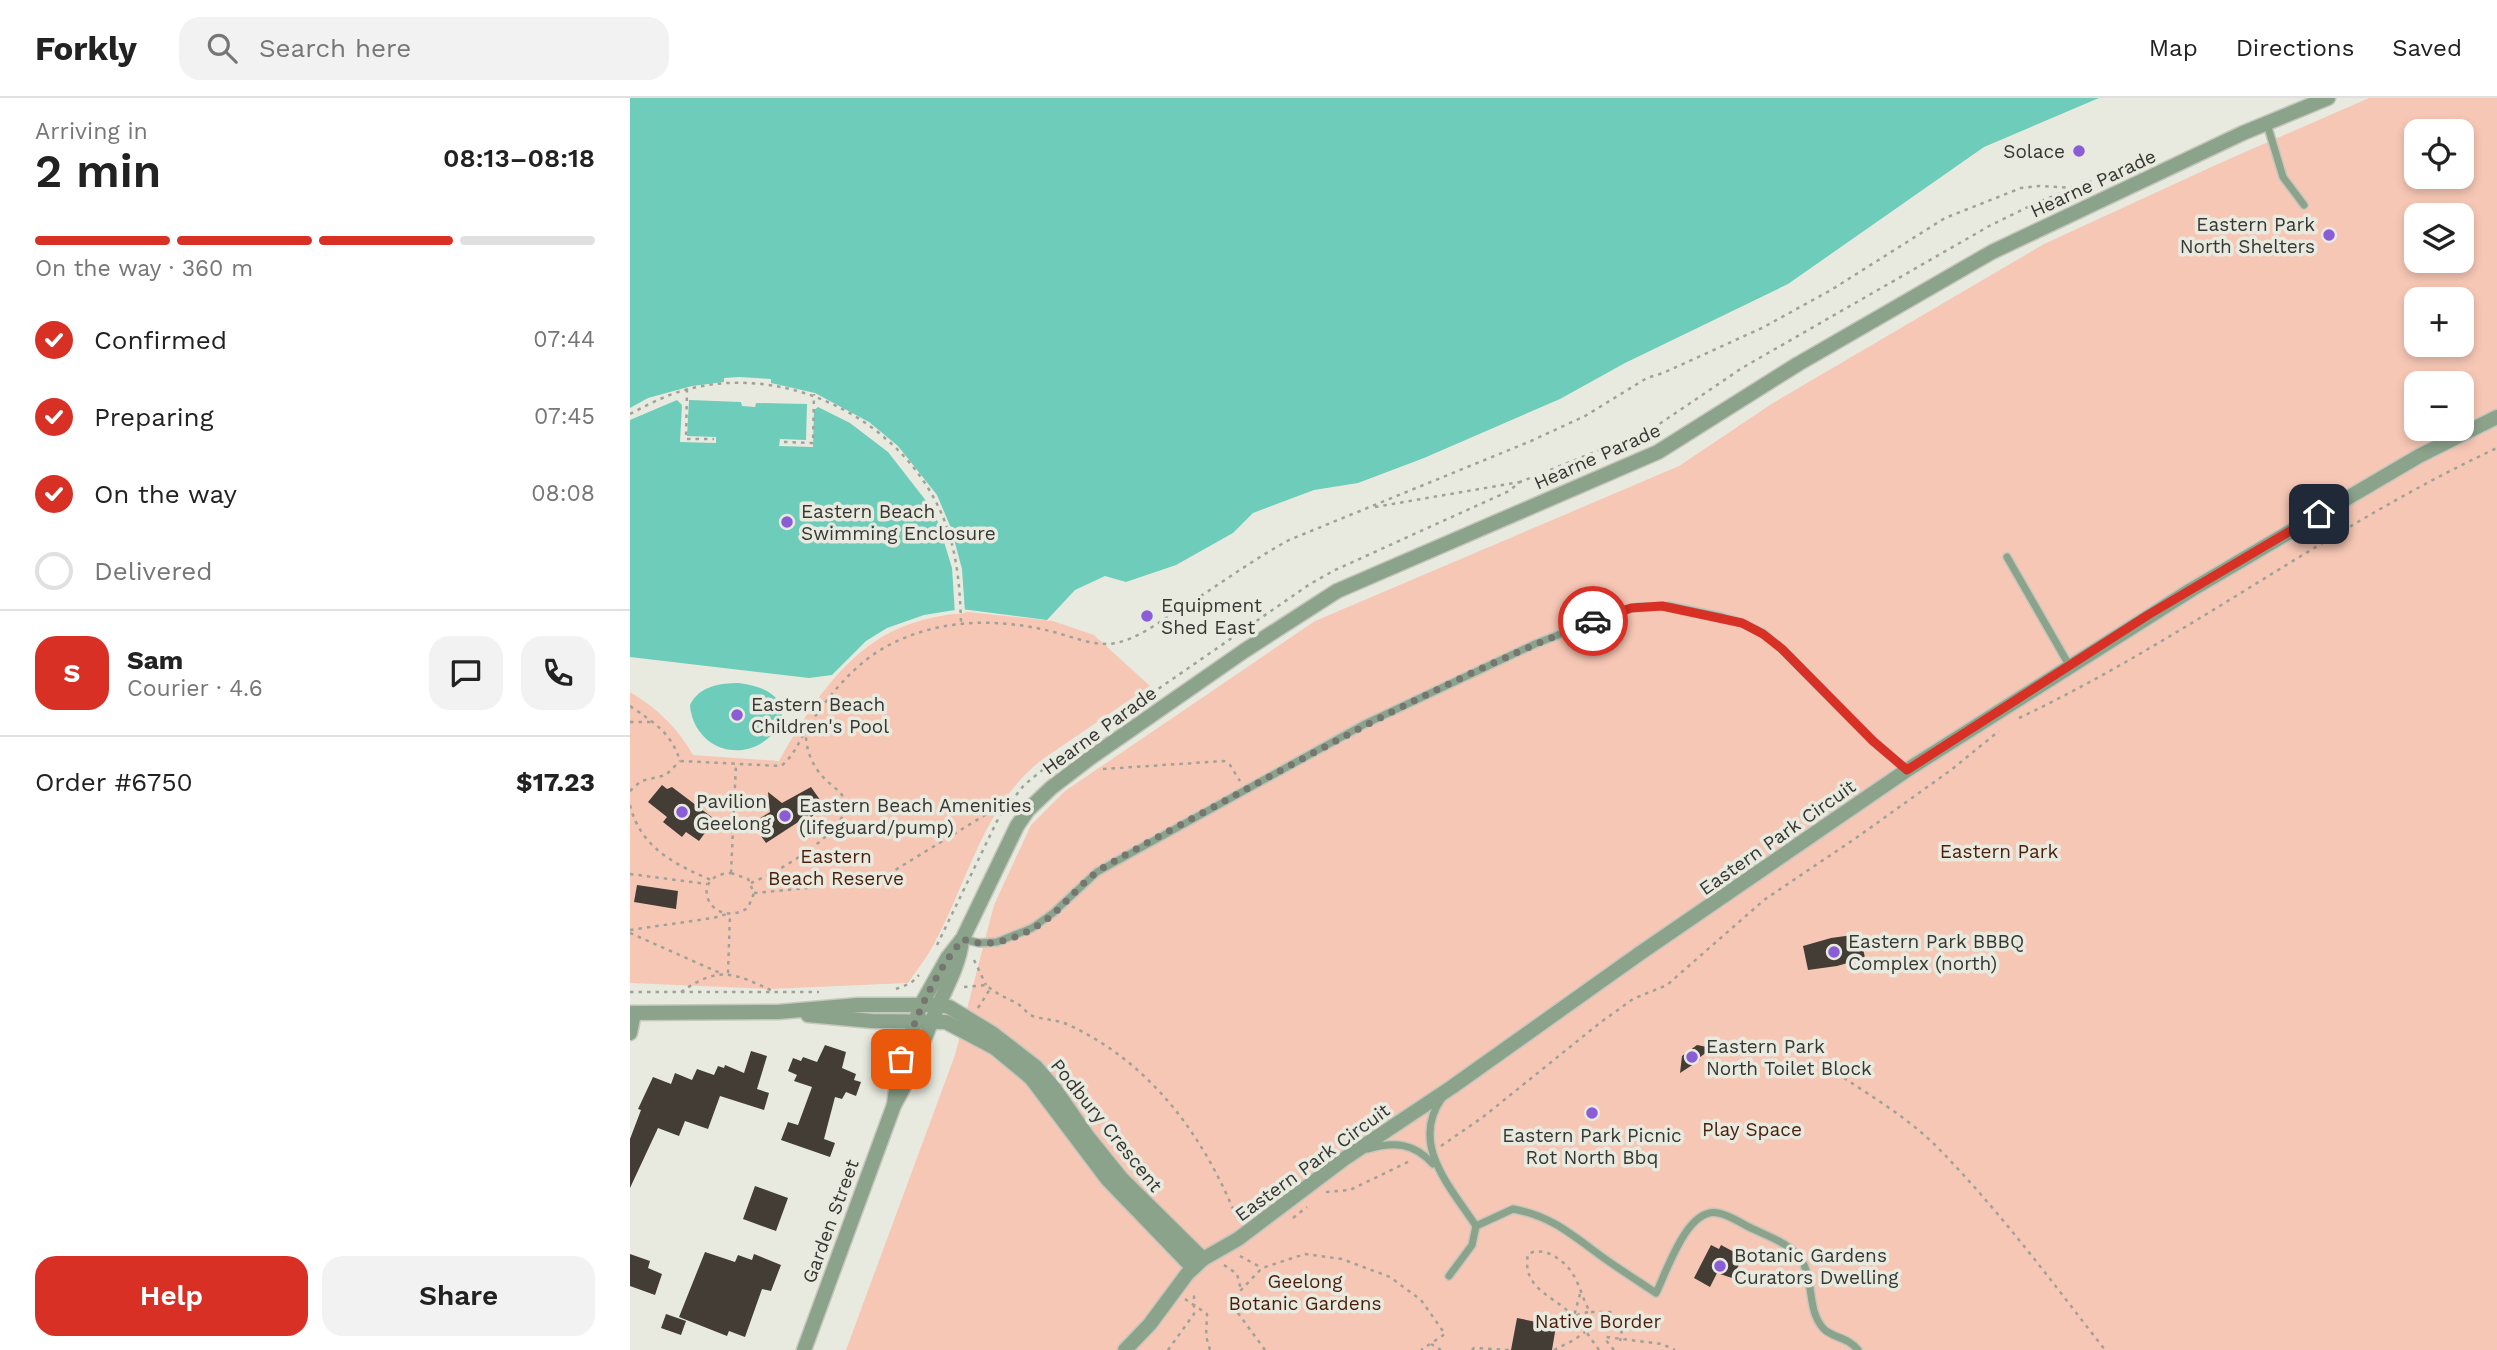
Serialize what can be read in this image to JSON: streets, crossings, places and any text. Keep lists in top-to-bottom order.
{
  "streets": {
    "street": [
      "Hearne Parade",
      "Eastern Park Circuit",
      "Podbury Crescent",
      "Garden Street"
    ]
  },
  "crossings": [
    ["Hearne Parade", "Podbury Crescent"],
    ["Hearne Parade", "Garden Street"],
    ["Eastern Park Circuit", "Podbury Crescent"],
    ["Podbury Crescent", "Garden Street"]
  ],
  "parks": [
    "Eastern Park",
    "Eastern Beach Reserve",
    "Play Space",
    "Geelong Botanic Gardens",
    "Native Border"
  ],
  "places": [
    "Solace",
    "Eastern Park North Shelters",
    "Eastern Beach Swimming Enclosure",
    "Equipment Shed East",
    "Eastern Beach Children's Pool",
    "Pavilion Geelong",
    "Eastern Beach Amenities (lifeguard/pump)",
    "Eastern Park BBBQ Complex (north)",
    "Eastern Park North Toilet Block",
    "Eastern Park Picnic Rot North Bbq",
    "Botanic Gardens Curators Dwelling"
  ],
  "page": {
    "header": "Forkly",
    "search": "Search here",
    "nav": ["Map", "Directions", "Saved"],
    "heading": ["2 min", "Arriving in", "08:13–08:18"],
    "panel": [
      "Sam",
      "Courier · 4.6",
      "Order #6750",
      "$17.23"
    ],
    "map_buttons": ["+", "−"],
    "bar": "On the way · 360 m",
    "list": [
      ["Confirmed", "07:44"],
      ["Preparing", "07:45"],
      ["On the way", "08:08"],
      "Delivered"
    ],
    "round": "S",
    "buttons": ["Help", "Share"]
  }
}
